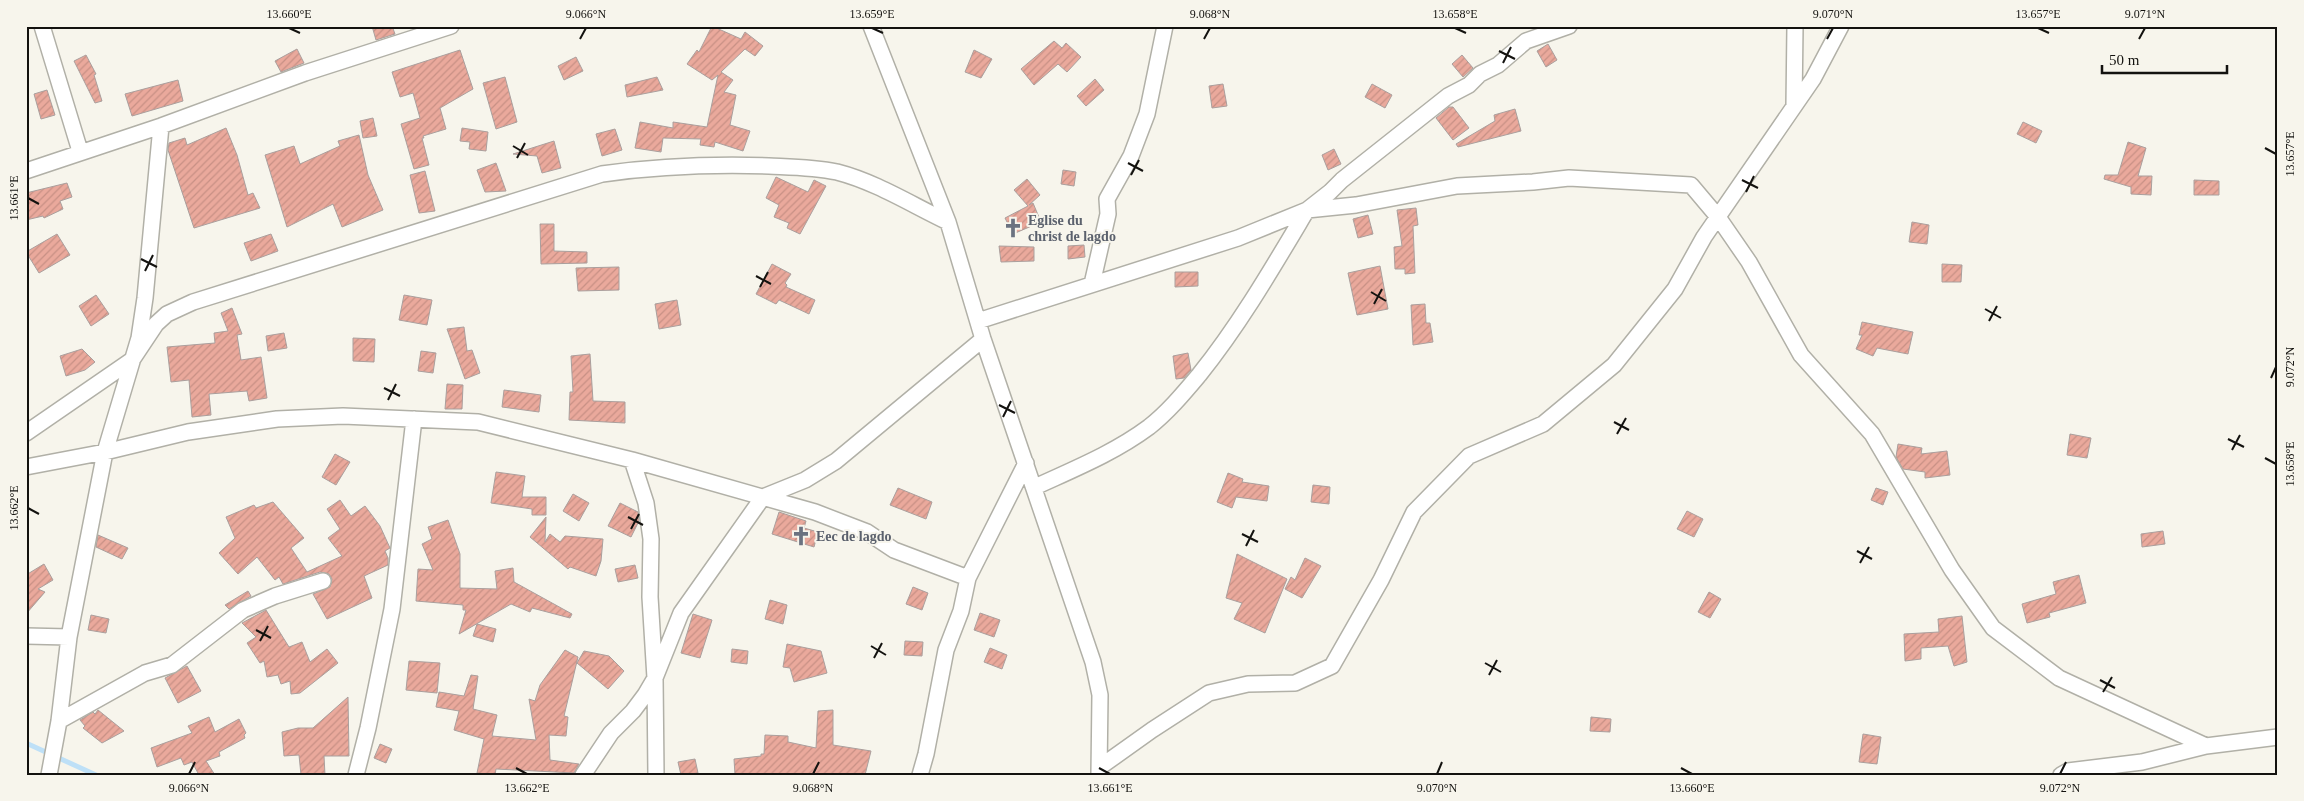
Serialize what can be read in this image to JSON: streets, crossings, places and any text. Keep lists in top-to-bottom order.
{
  "places": {
    "church": ["Eglise du christ de lagdo", "Eec de lagdo"]
  },
  "scale_bar": "50 m",
  "coordinates": [
    "13.660°E",
    "9.066°N",
    "13.659°E",
    "9.068°N",
    "13.658°E",
    "9.070°N",
    "13.657°E",
    "9.071°N",
    "13.661°E",
    "9.072°N",
    "13.662°E"
  ]
}
